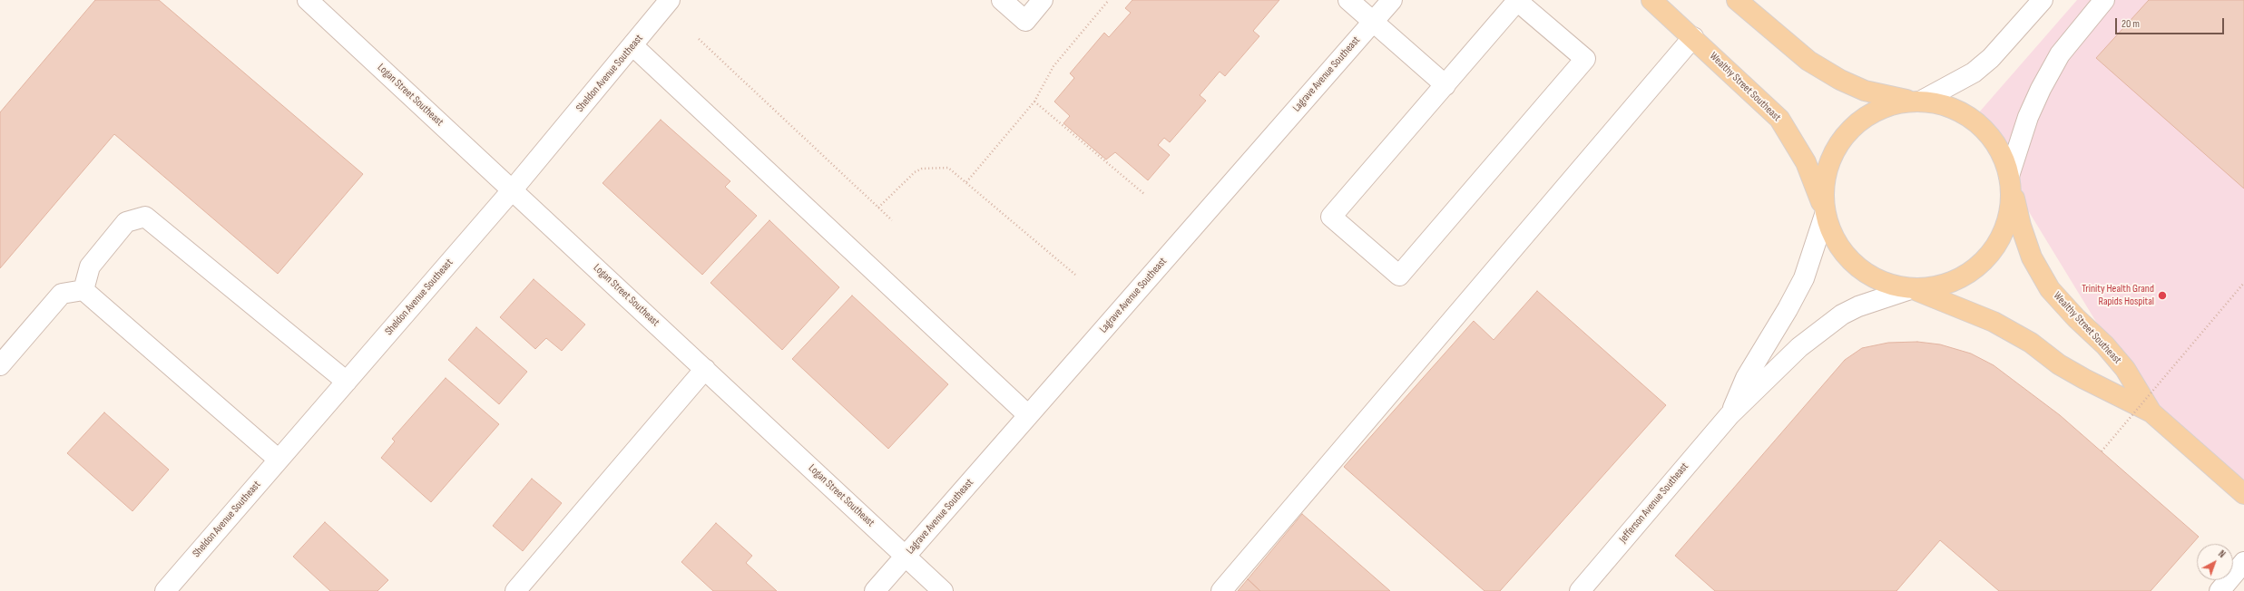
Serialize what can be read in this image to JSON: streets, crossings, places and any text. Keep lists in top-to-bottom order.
{
  "streets": {
    "main road": ["Wealthy Street Southeast"],
    "street": [
      "Sheldon Avenue Southeast",
      "Lagrave Avenue Southeast",
      "Logan Street Southeast",
      "Jefferson Avenue Southeast"
    ]
  },
  "crossings": [
    ["Sheldon Avenue Southeast", "Logan Street Southeast"],
    ["Lagrave Avenue Southeast", "Logan Street Southeast"],
    ["Wealthy Street Southeast", "Jefferson Avenue Southeast"]
  ],
  "places": ["Trinity Health Grand Rapids Hospital"],
  "scale_bar": "20 m",
  "north": "top right"
}
